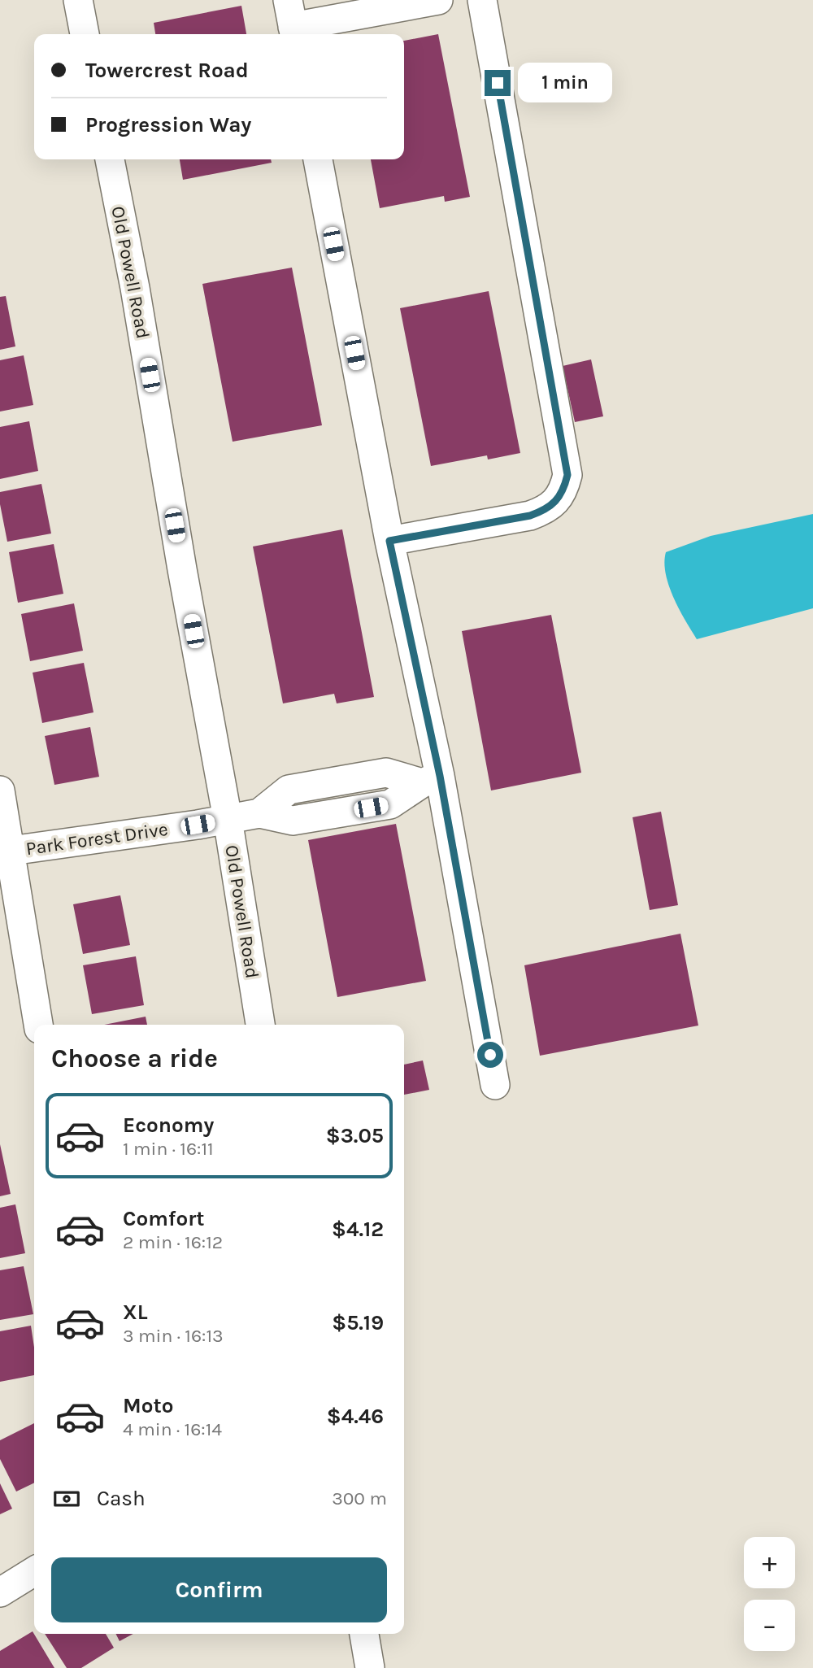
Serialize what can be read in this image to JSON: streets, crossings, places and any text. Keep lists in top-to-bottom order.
{
  "streets": {
    "street": ["Old Powell Road", "Park Forest Drive"]
  },
  "crossings": [
    ["Old Powell Road", "Park Forest Drive"]
  ],
  "page": {
    "banner": ["Towercrest Road", "Progression Way"],
    "bubble": "1 min",
    "heading": "Choose a ride",
    "list": [
      {
        "name": "Economy",
        "note": "1 min · 16:11",
        "value": "$3.05"
      },
      {
        "name": "Comfort",
        "note": "2 min · 16:12",
        "value": "$4.12"
      },
      {
        "name": "XL",
        "note": "3 min · 16:13",
        "value": "$5.19"
      },
      {
        "name": "Moto",
        "note": "4 min · 16:14",
        "value": "$4.46"
      }
    ],
    "pay": ["Cash", "300 m"],
    "map_buttons": ["+", "−"],
    "buttons": "Confirm"
  }
}
